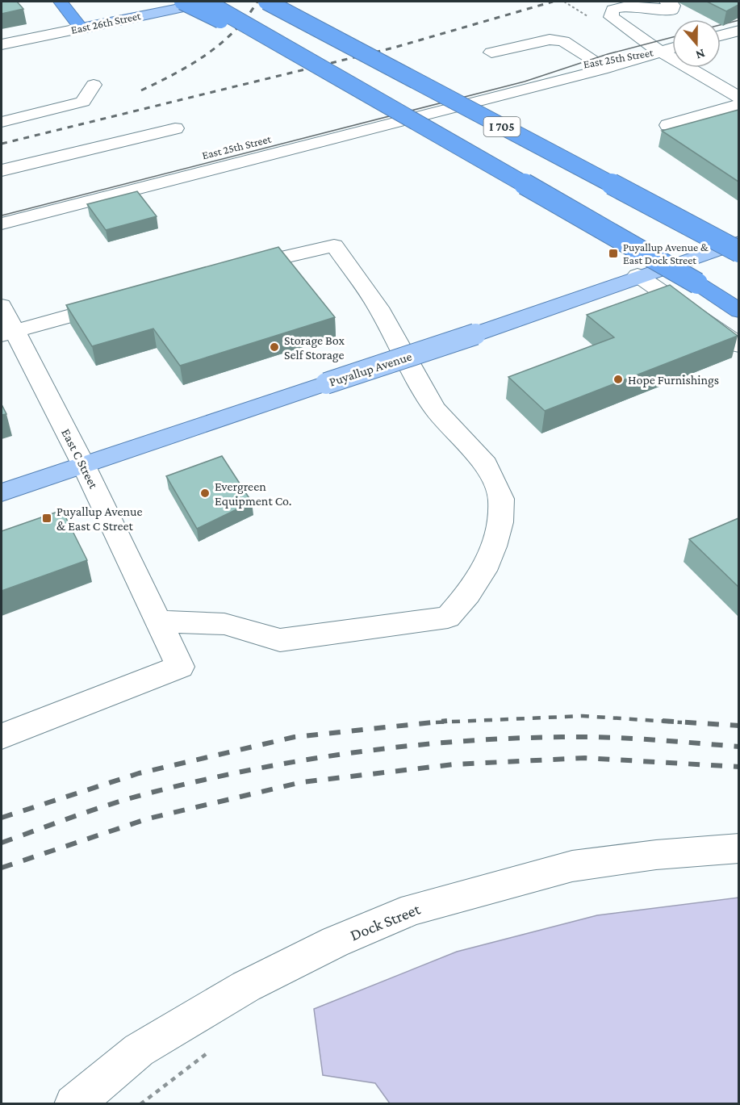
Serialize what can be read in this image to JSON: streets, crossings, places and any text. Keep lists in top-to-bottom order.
{
  "streets": {
    "highway": ["I 705"],
    "main road": ["East 26th Street", "Puyallup Avenue"],
    "street": ["East 25th Street", "East C Street", "Dock Street"]
  },
  "crossings": [
    ["Puyallup Avenue", "East C Street"]
  ],
  "places": {
    "transit": ["Puyallup Avenue & East Dock Street", "Puyallup Avenue & East C Street"],
    "other": ["Storage Box Self Storage", "Hope Furnishings", "Evergreen Equipment Co."]
  },
  "north": "bottom"
}
